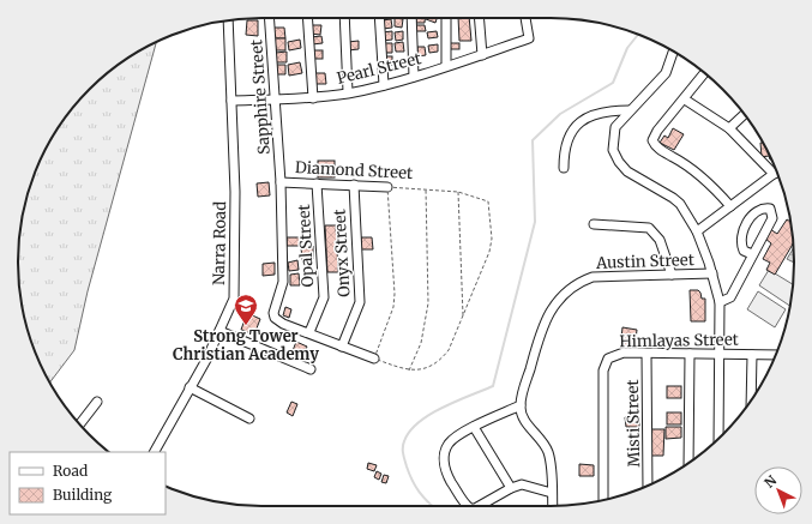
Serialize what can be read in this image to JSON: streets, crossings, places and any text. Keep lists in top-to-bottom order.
{
  "streets": {
    "street": [
      "Pearl Street",
      "Sapphire Street",
      "Diamond Street",
      "Narra Road",
      "Opal Street",
      "Onyx Street",
      "Austin Street",
      "Himlayas Street",
      "Misti Street"
    ]
  },
  "crossings": [
    ["Pearl Street", "Sapphire Street"],
    ["Pearl Street", "Narra Road"],
    ["Sapphire Street", "Diamond Street"],
    ["Sapphire Street", "Opal Street"],
    ["Diamond Street", "Opal Street"],
    ["Diamond Street", "Onyx Street"],
    ["Himlayas Street", "Misti Street"]
  ],
  "places": {
    "school or university": ["Strong Tower Christian Academy"]
  },
  "legend": ["Road", "Building"],
  "north": "top left"
}
